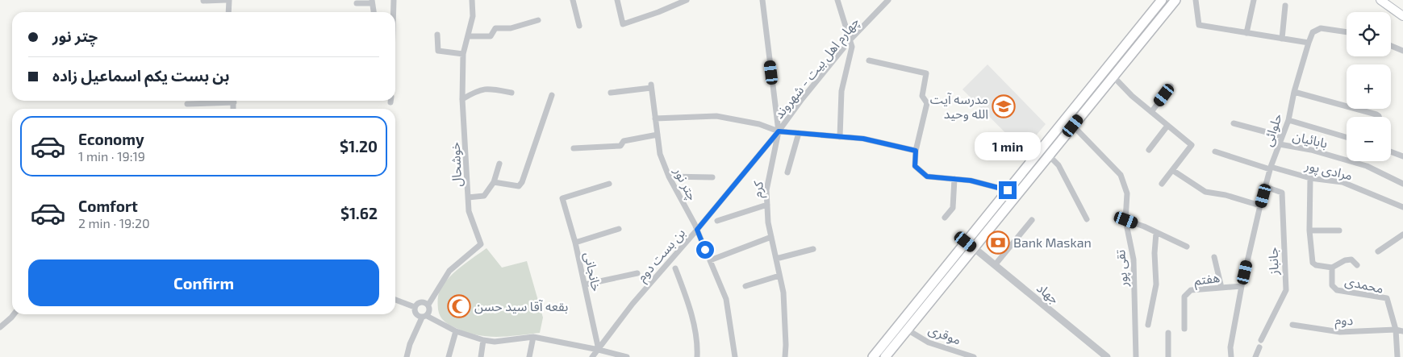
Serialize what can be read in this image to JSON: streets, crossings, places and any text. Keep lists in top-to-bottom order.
{
  "streets": {
    "street": [
      "چهارم اهل بیت - شهروند",
      "حلوائی",
      "بابائیان",
      "خوشحال",
      "مرادی پور",
      "چتر نور",
      "کرم",
      "بن بست دوم",
      "جانباز",
      "تقی پور",
      "خانجانی",
      "هفتم",
      "محمدی",
      "جهاد",
      "دوم",
      "موقری"
    ]
  },
  "crossings": [
    ["چهارم اهل بیت - شهروند", "کرم"],
    ["چهارم اهل بیت - شهروند", "بن بست دوم"],
    ["حلوائی", "بابائیان"],
    ["حلوائی", "مرادی پور"],
    ["حلوائی", "جانباز"],
    ["حلوائی", "هفتم"],
    ["مرادی پور", "محمدی"],
    ["چتر نور", "بن بست دوم"],
    ["کرم", "بن بست دوم"],
    ["بن بست دوم", "خانجانی"],
    ["محمدی", "دوم"]
  ],
  "places": {
    "school or university": ["مدرسه آیت الله وحید"],
    "bank": ["Bank Maskan"],
    "mosque": ["بقعه آقا سید حسن"]
  },
  "page": {
    "map_buttons": ["+", "−"],
    "banner": ["چتر نور", "بن بست یکم اسماعیل زاده"],
    "list": [
      {
        "name": "Economy",
        "note": "1 min · 19:19",
        "value": "$1.20"
      },
      {
        "name": "Comfort",
        "note": "2 min · 19:20",
        "value": "$1.62"
      }
    ],
    "bubble": "1 min",
    "buttons": "Confirm"
  }
}
